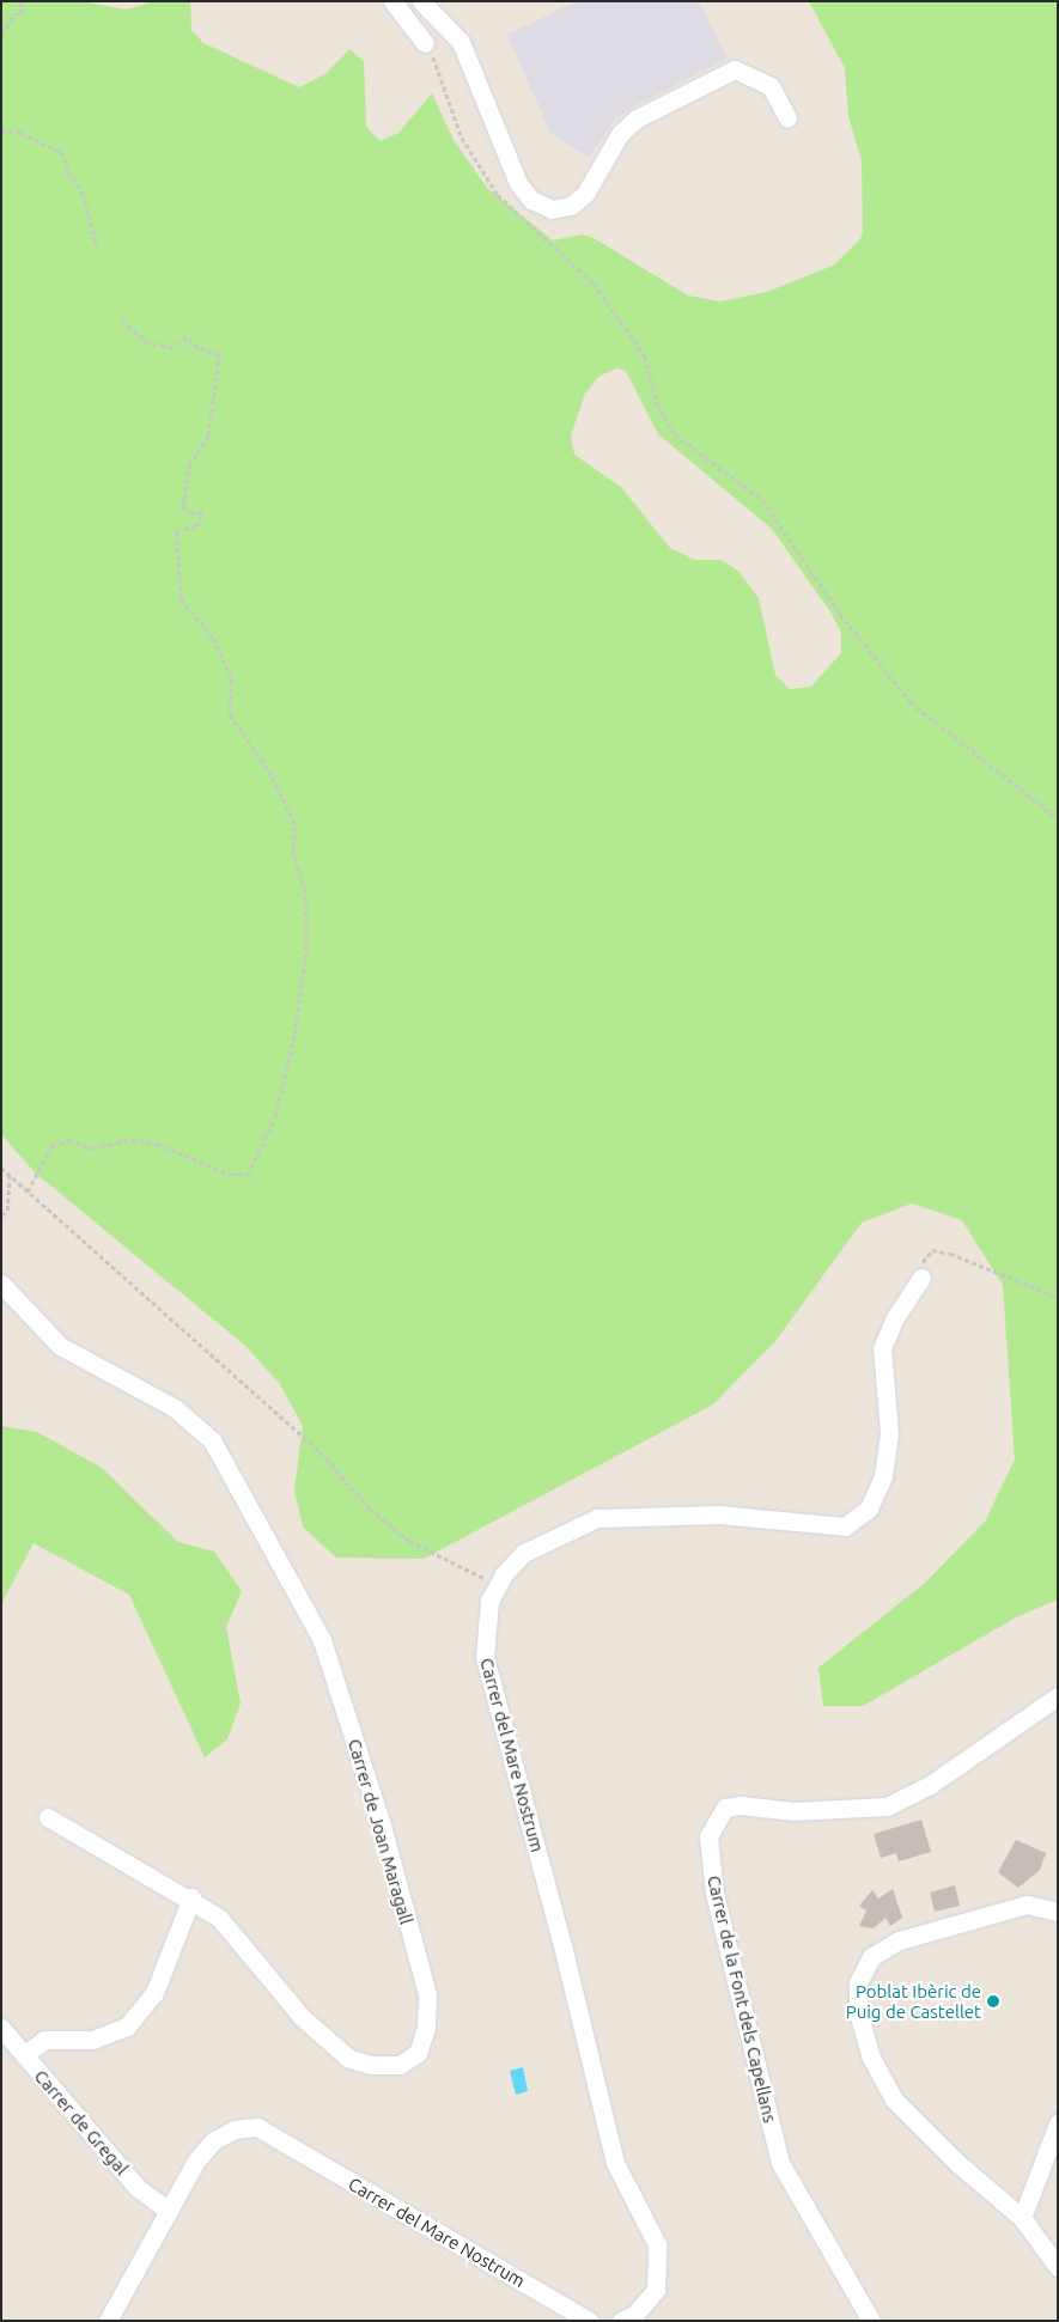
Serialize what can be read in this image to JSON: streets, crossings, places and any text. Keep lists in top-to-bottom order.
{
  "streets": {
    "street": [
      "Carrer del Mare Nostrum",
      "Carrer de Joan Maragall",
      "Carrer de la Font dels Capellans",
      "Carrer de Gregal"
    ]
  },
  "crossings": [
    ["Carrer del Mare Nostrum", "Carrer de Gregal"]
  ],
  "places": ["Poblat Ibèric de Puig de Castellet"]
}
